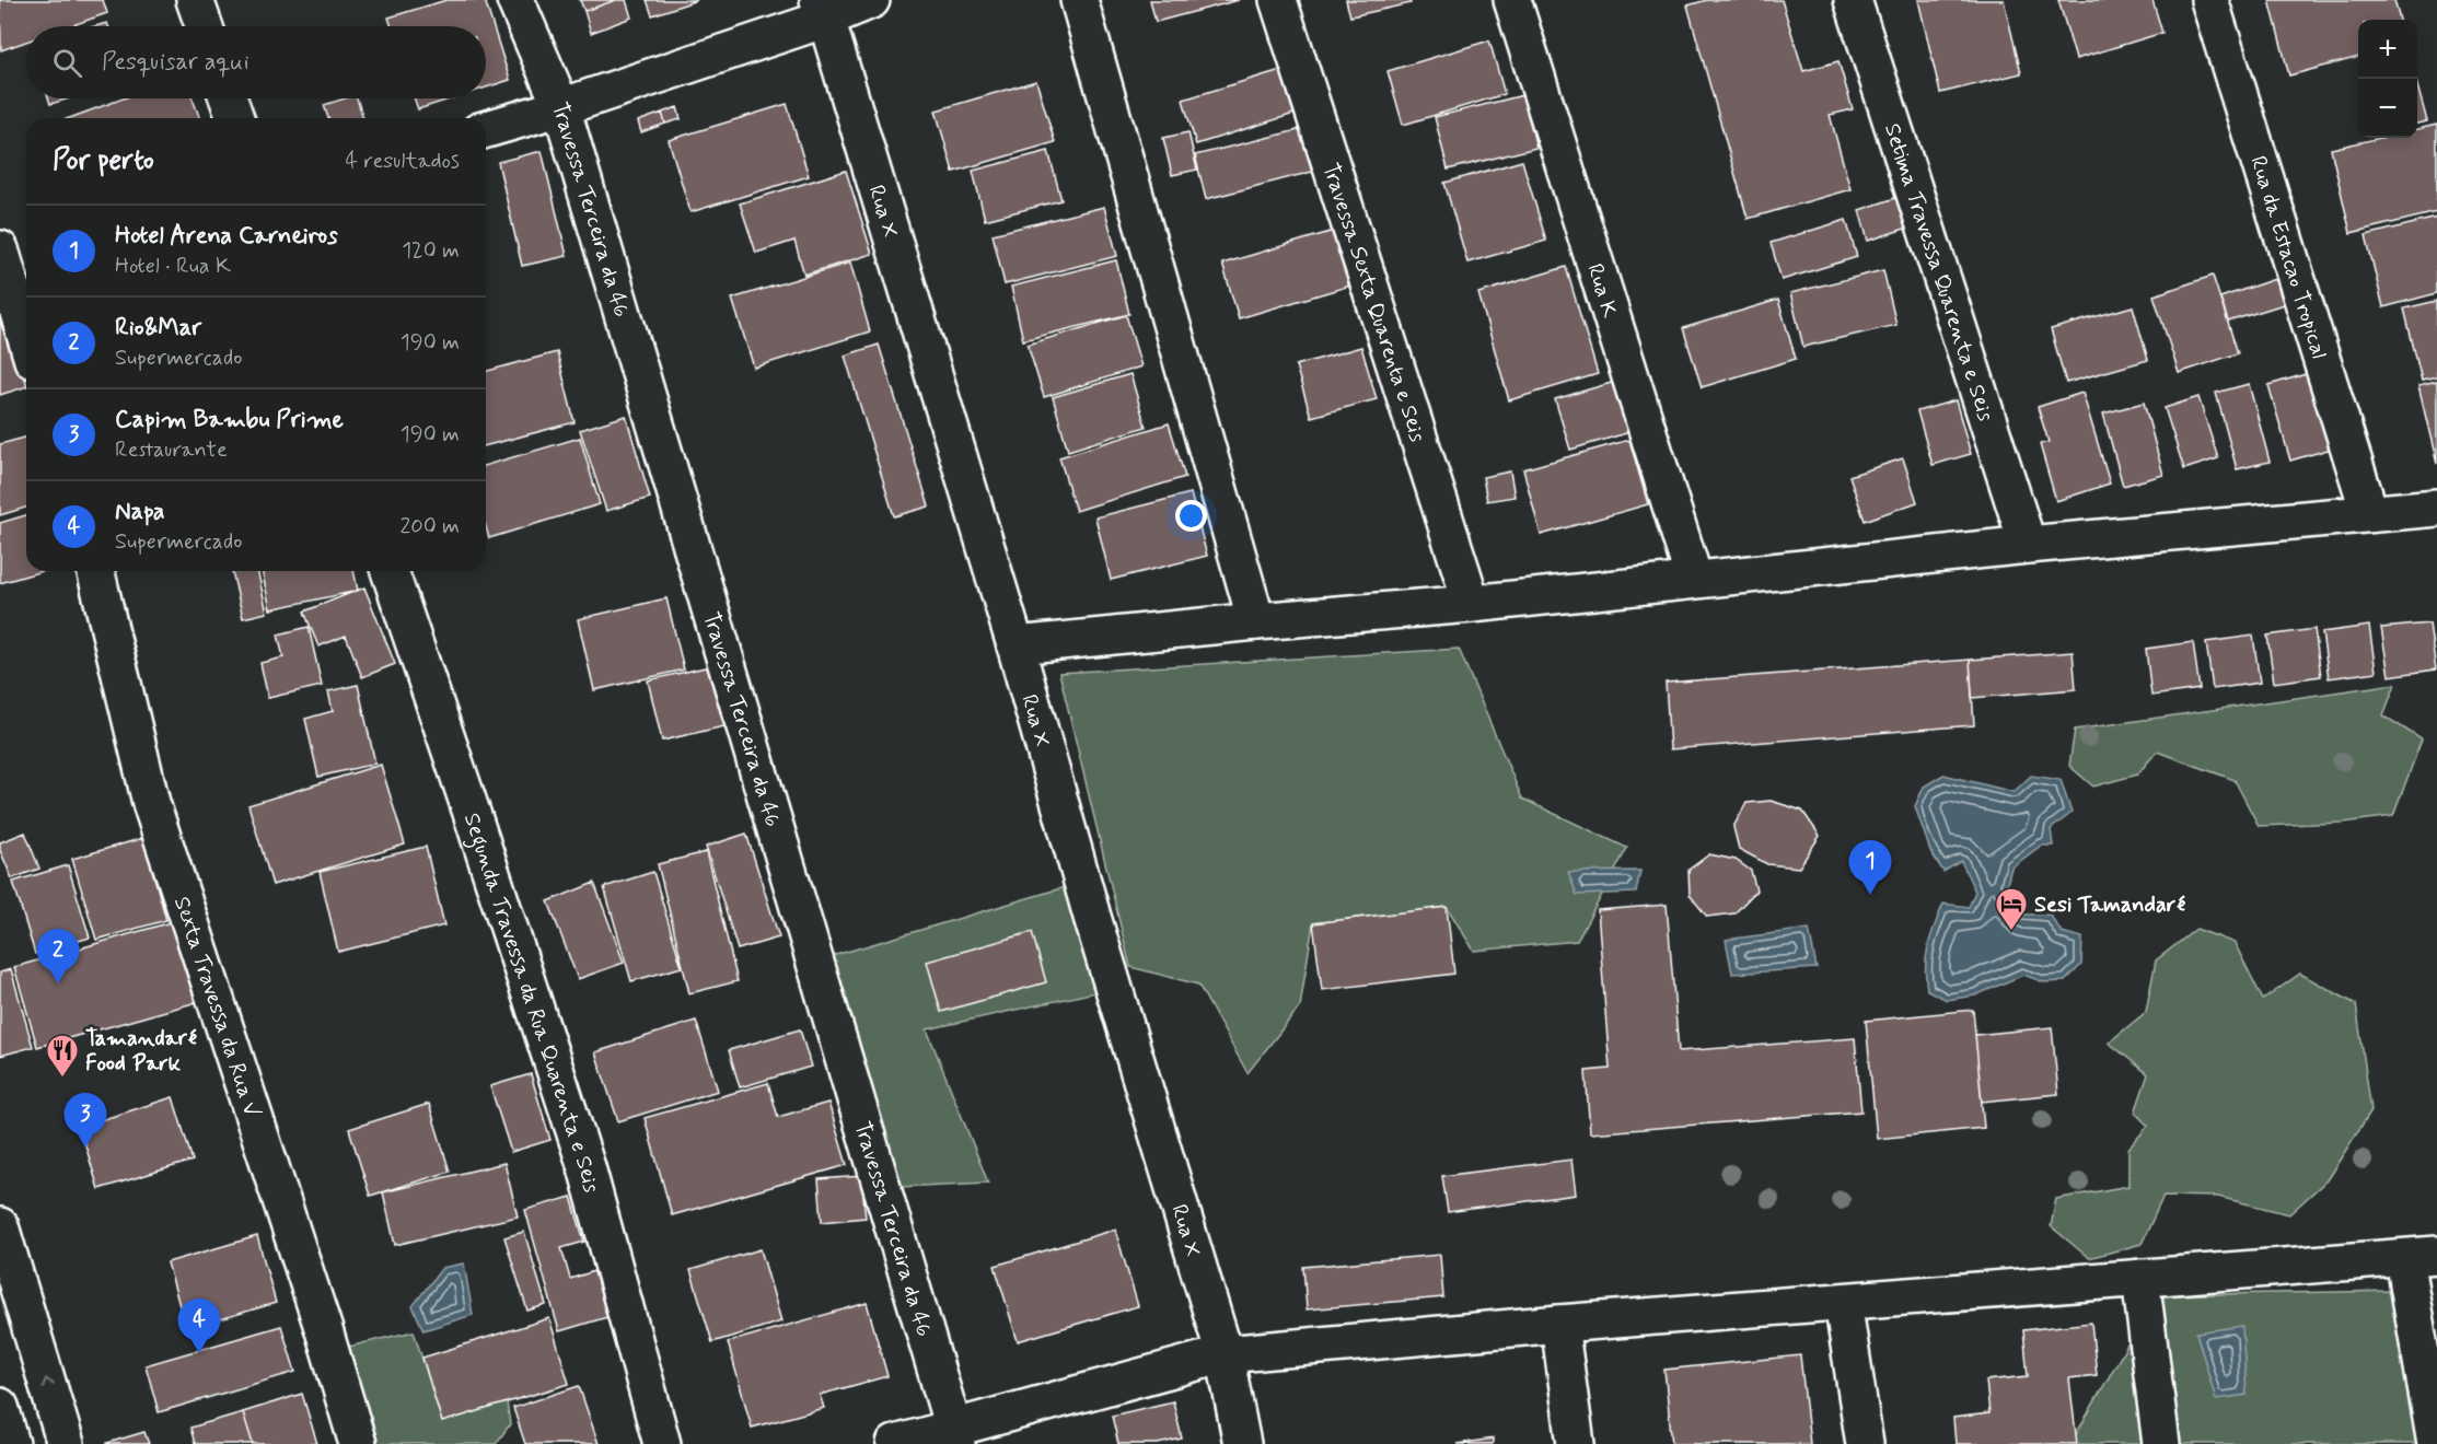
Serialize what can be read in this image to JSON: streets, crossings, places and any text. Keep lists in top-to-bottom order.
{
  "streets": {
    "street": [
      "Travessa Terceira da 46",
      "Rua X",
      "Rua da Estacao Tropical",
      "Setima Travessa Quarenta e Seis",
      "Rua K",
      "Travessa Sexta Quarenta e Seis",
      "Segunda Travessa da Rua Quarenta e Seis",
      "Sexta Travessa da Rua V"
    ]
  },
  "places": {
    "hotel": ["Sesi Tamandaré"],
    "restaurant": ["Tamandaré Food Park"]
  },
  "page": {
    "map_buttons": ["+", "−"],
    "search": "Pesquisar aqui",
    "heading": ["Por perto", "4 resultados"],
    "list": [
      {
        "mark": "1",
        "name": "Hotel Arena Carneiros",
        "note": "Hotel · Rua K",
        "value": "120 m"
      },
      {
        "mark": "2",
        "name": "Rio&Mar",
        "note": "Supermercado",
        "value": "190 m"
      },
      {
        "mark": "3",
        "name": "Capim Bambu Prime",
        "note": "Restaurante",
        "value": "190 m"
      },
      {
        "mark": "4",
        "name": "Napa",
        "note": "Supermercado",
        "value": "200 m"
      }
    ],
    "pins": [
      "1",
      "2",
      "3",
      "4"
    ]
  }
}
